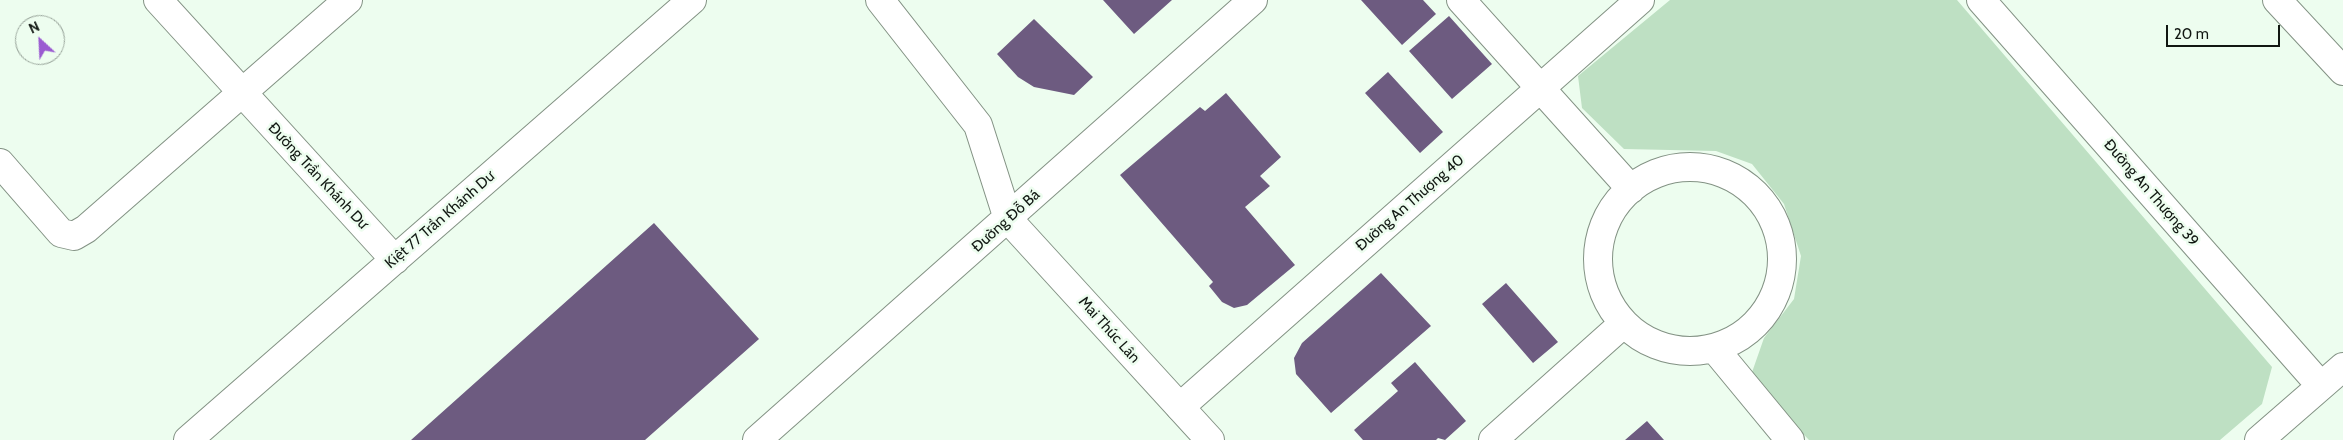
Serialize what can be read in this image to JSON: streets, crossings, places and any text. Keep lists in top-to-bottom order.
{
  "streets": {
    "street": [
      "Đường Trần Khánh Dư",
      "Đường An Thượng 39",
      "Đường An Thượng 40",
      "Kiệt 77 Trần Khánh Dư",
      "Đường Đỗ Bá",
      "Mai Thúc Lân"
    ]
  },
  "crossings": [
    ["Đường Trần Khánh Dư", "Kiệt 77 Trần Khánh Dư"],
    ["Đường An Thượng 40", "Mai Thúc Lân"],
    ["Đường Đỗ Bá", "Mai Thúc Lân"]
  ],
  "scale_bar": "20 m",
  "north": "top left"
}
